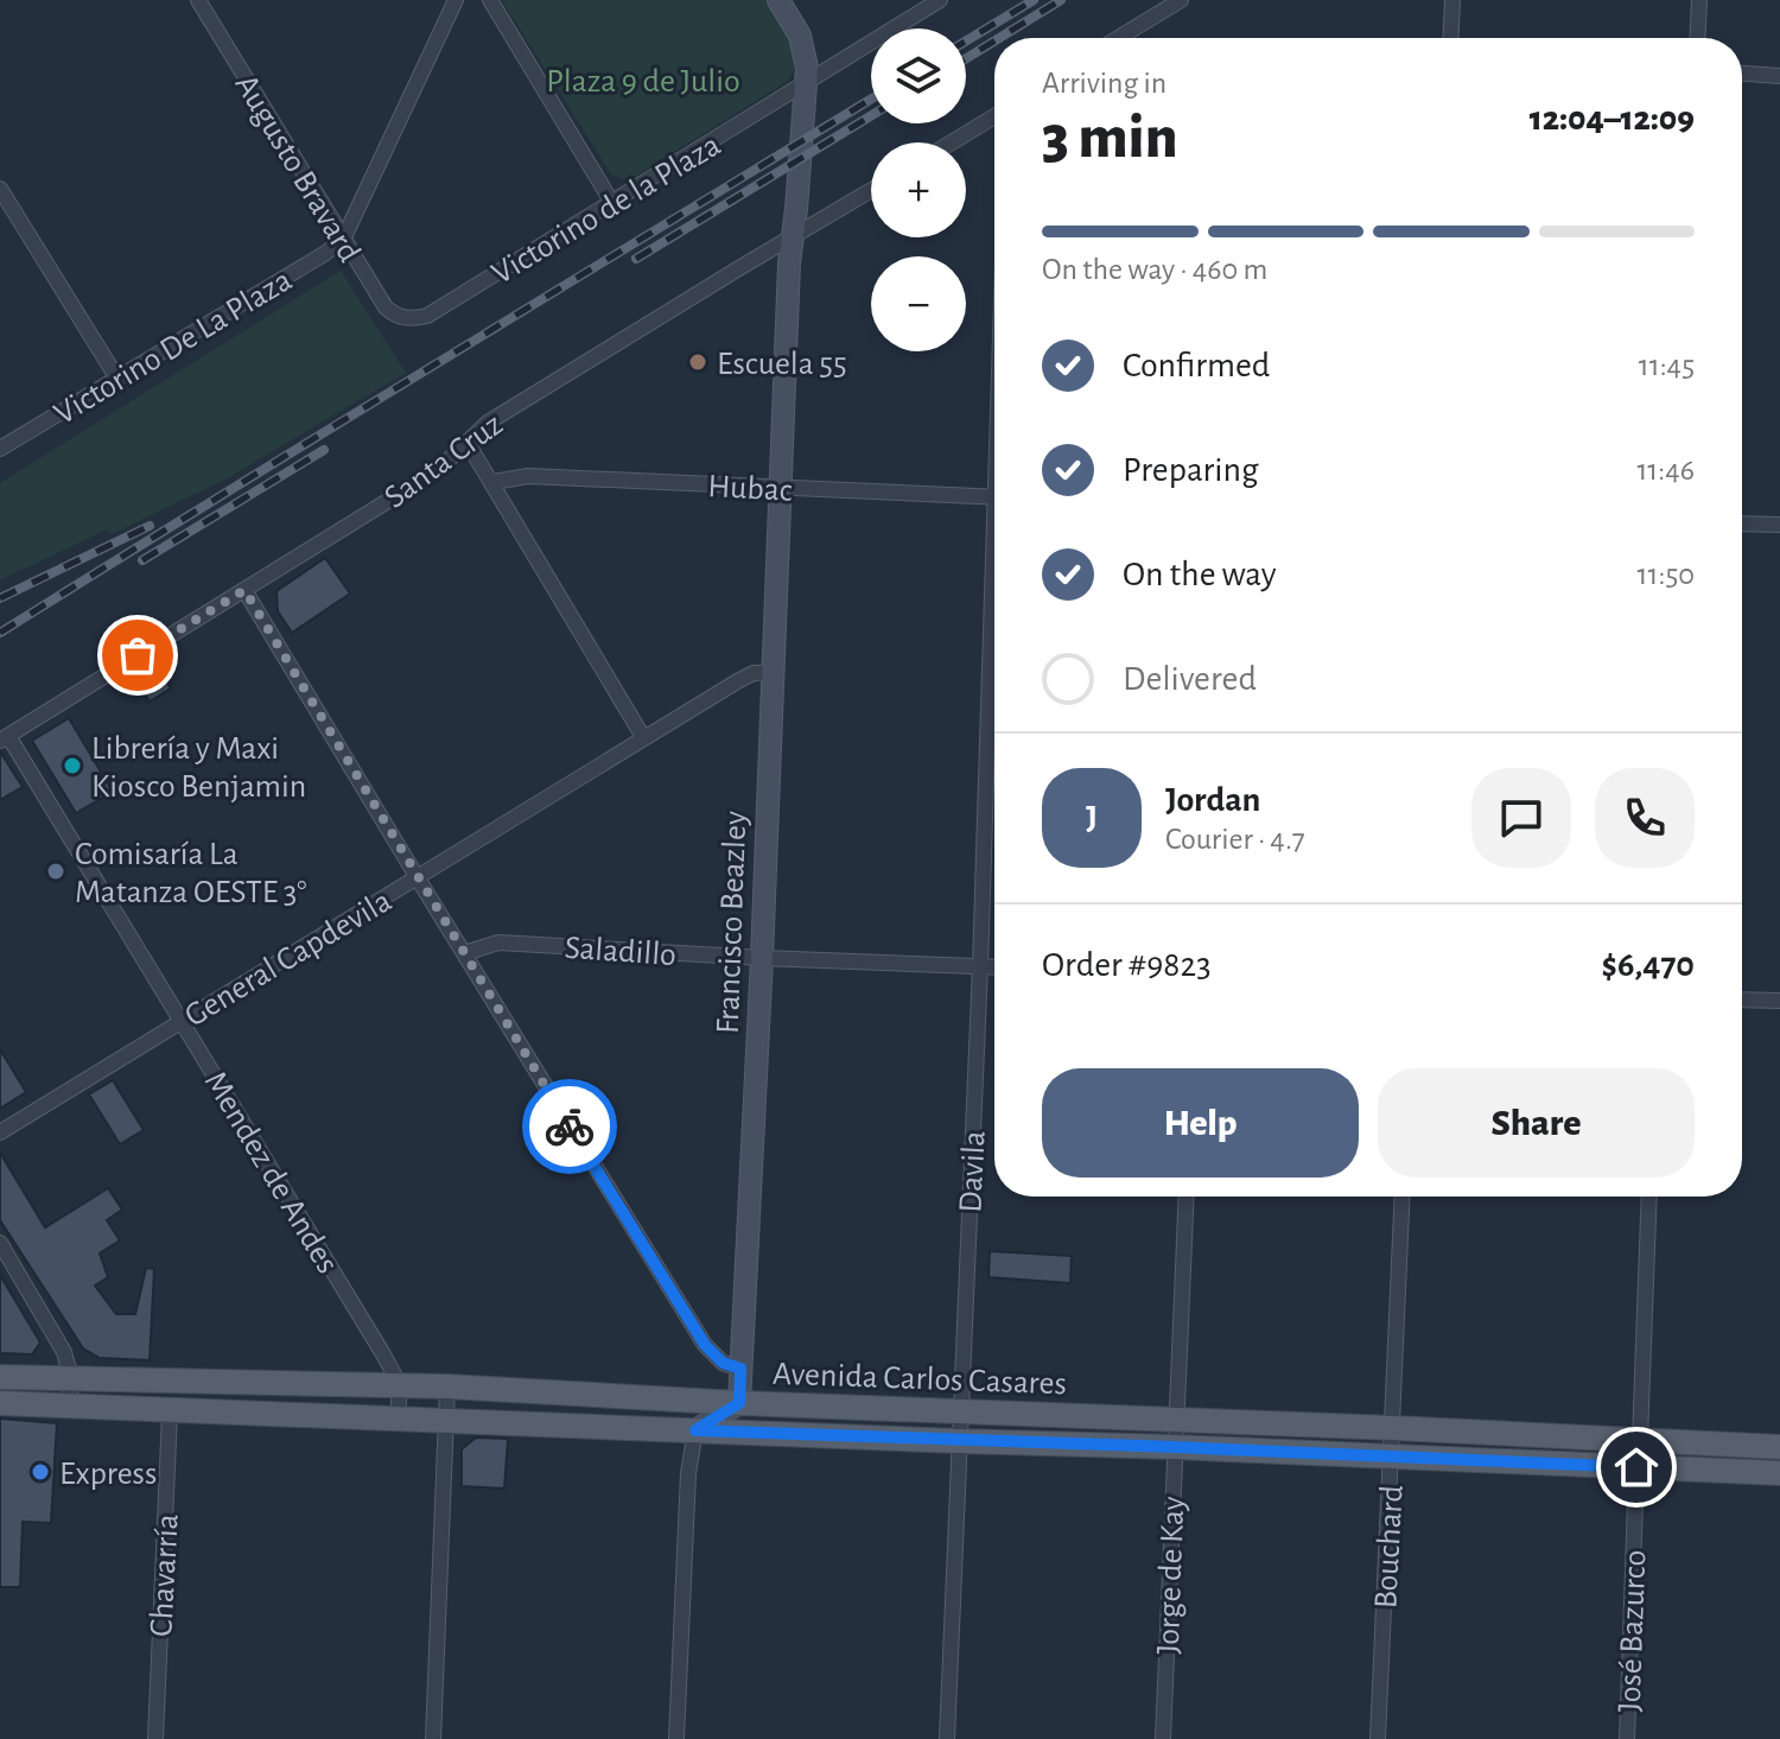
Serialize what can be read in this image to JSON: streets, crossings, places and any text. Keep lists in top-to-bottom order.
{
  "streets": {
    "main road": ["Avenida Carlos Casares"],
    "street": [
      "Augusto Bravard",
      "Victorino de la Plaza",
      "Victorino De La Plaza",
      "Santa Cruz",
      "Hubac",
      "Francisco Beazley",
      "Saladillo",
      "General Capdevila",
      "Mendez de Andes",
      "Davila",
      "Bouchard",
      "Chavarría",
      "Jorge de Kay",
      "José Bazurco"
    ]
  },
  "crossings": [
    ["Augusto Bravard", "Victorino de la Plaza"],
    ["Augusto Bravard", "Victorino De La Plaza"],
    ["Victorino de la Plaza", "Francisco Beazley"],
    ["Santa Cruz", "Francisco Beazley"],
    ["Santa Cruz", "Mendez de Andes"],
    ["Hubac", "Francisco Beazley"],
    ["Francisco Beazley", "Saladillo"],
    ["Francisco Beazley", "General Capdevila"],
    ["Francisco Beazley", "Avenida Carlos Casares"],
    ["Saladillo", "Davila"],
    ["General Capdevila", "Mendez de Andes"],
    ["Mendez de Andes", "Avenida Carlos Casares"],
    ["Davila", "Avenida Carlos Casares"],
    ["Avenida Carlos Casares", "Bouchard"],
    ["Avenida Carlos Casares", "Chavarría"],
    ["Avenida Carlos Casares", "Jorge de Kay"],
    ["Avenida Carlos Casares", "José Bazurco"]
  ],
  "parks": ["Plaza 9 de Julio"],
  "places": [
    "Escuela 55",
    "Librería y Maxi Kiosco Benjamin",
    "Comisaría La Matanza OESTE 3°",
    "Express"
  ],
  "page": {
    "map_buttons": ["+", "−"],
    "heading": ["3 min", "Arriving in", "12:04–12:09"],
    "panel": [
      "Jordan",
      "Courier · 4.7",
      "Order #9823",
      "$6,470"
    ],
    "bar": "On the way · 460 m",
    "list": [
      ["Confirmed", "11:45"],
      ["Preparing", "11:46"],
      ["On the way", "11:50"],
      "Delivered"
    ],
    "round": "J",
    "buttons": ["Help", "Share"]
  }
}
